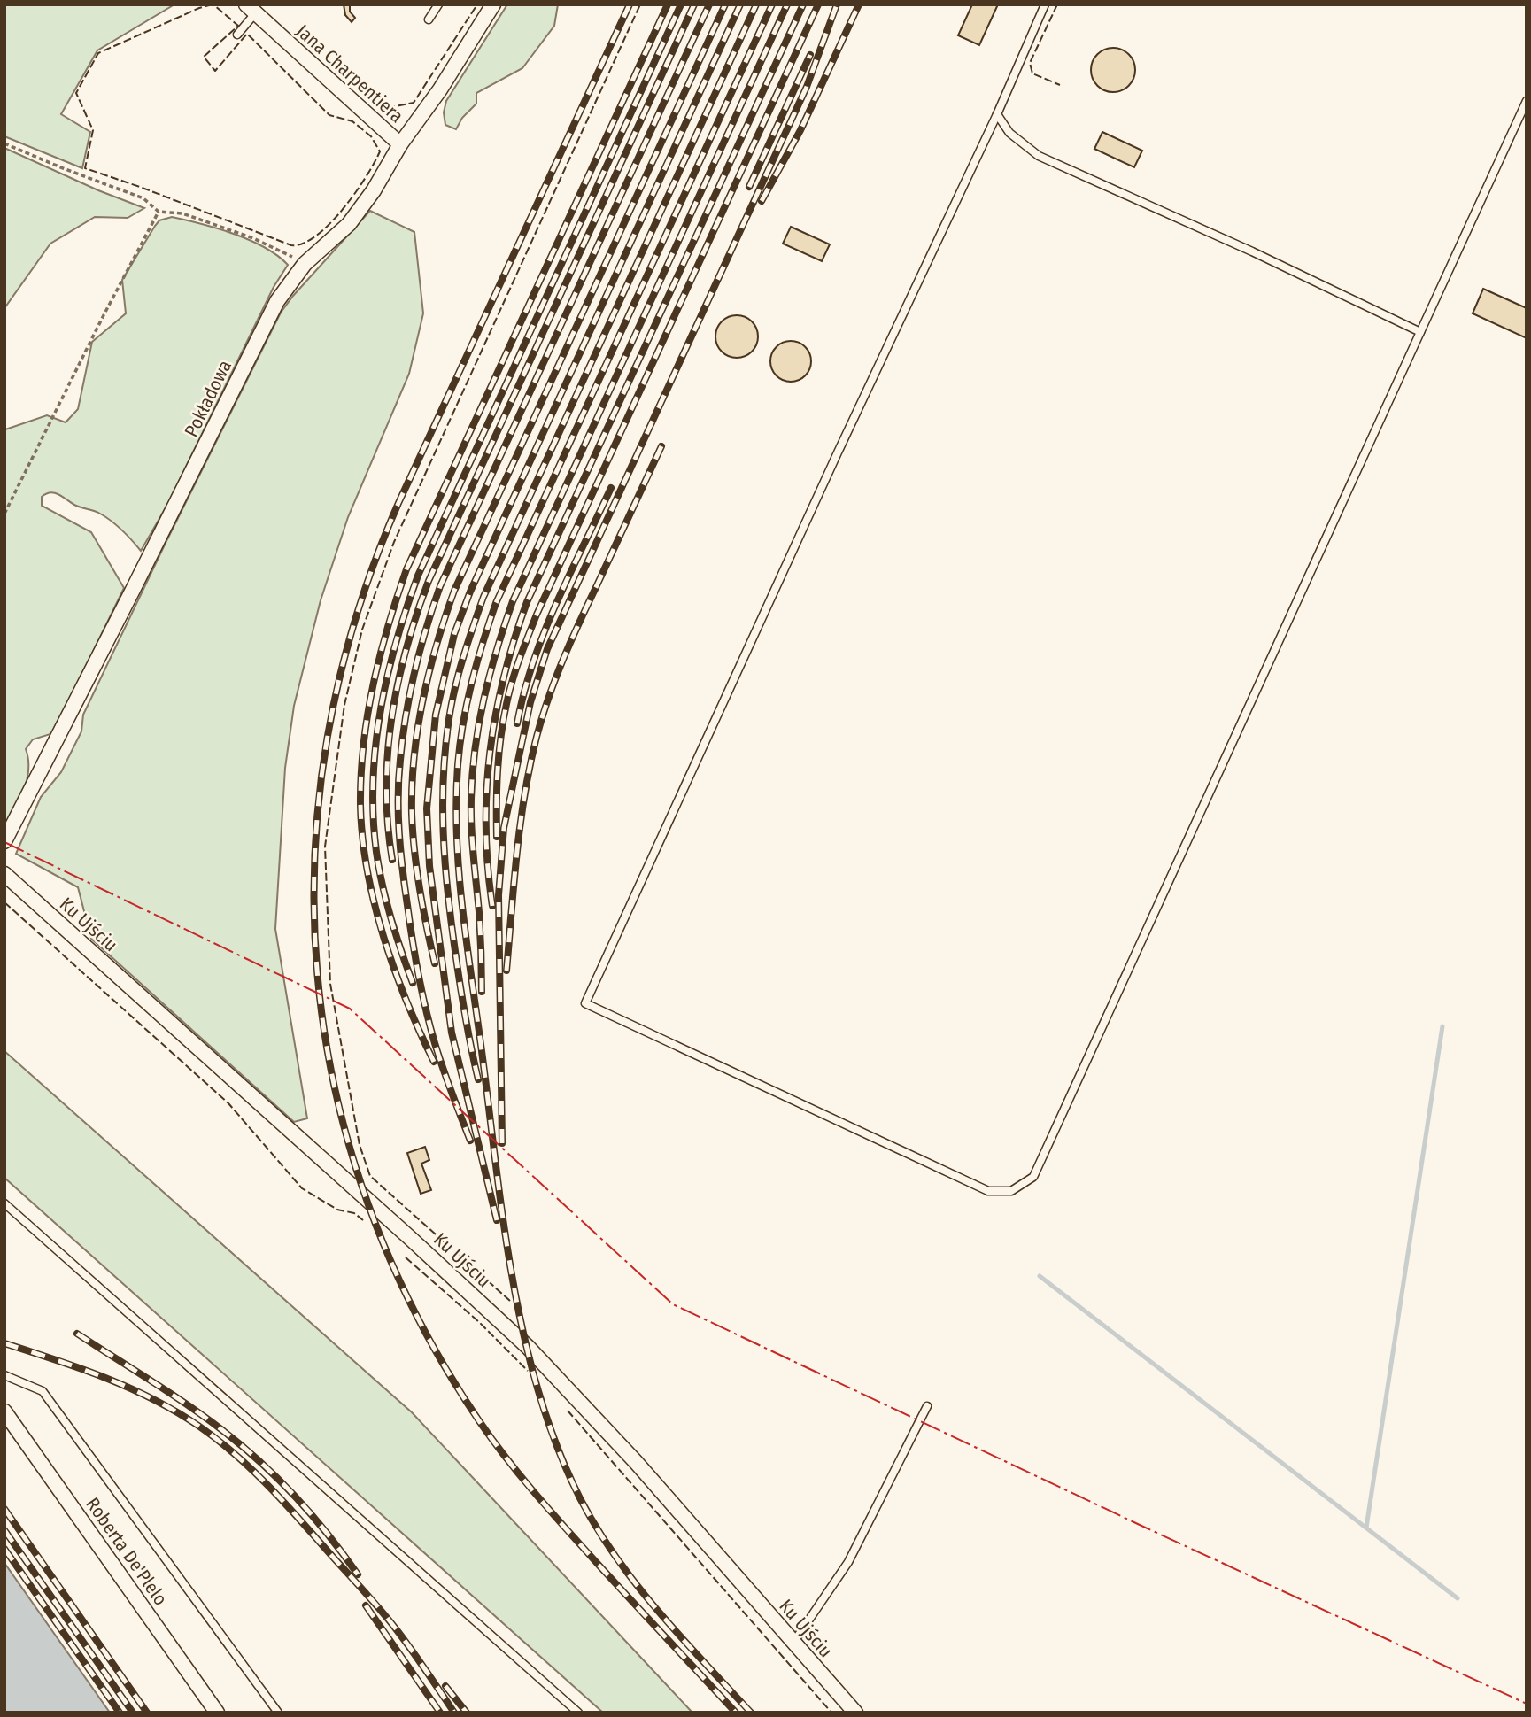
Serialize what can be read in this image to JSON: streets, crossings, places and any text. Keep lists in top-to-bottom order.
{
  "streets": {
    "street": [
      "Jana Charpentiera",
      "Pokładowa",
      "Ku Ujściu",
      "Roberta De'Plelo"
    ]
  },
  "crossings": [
    ["Jana Charpentiera", "Pokładowa"]
  ]
}
